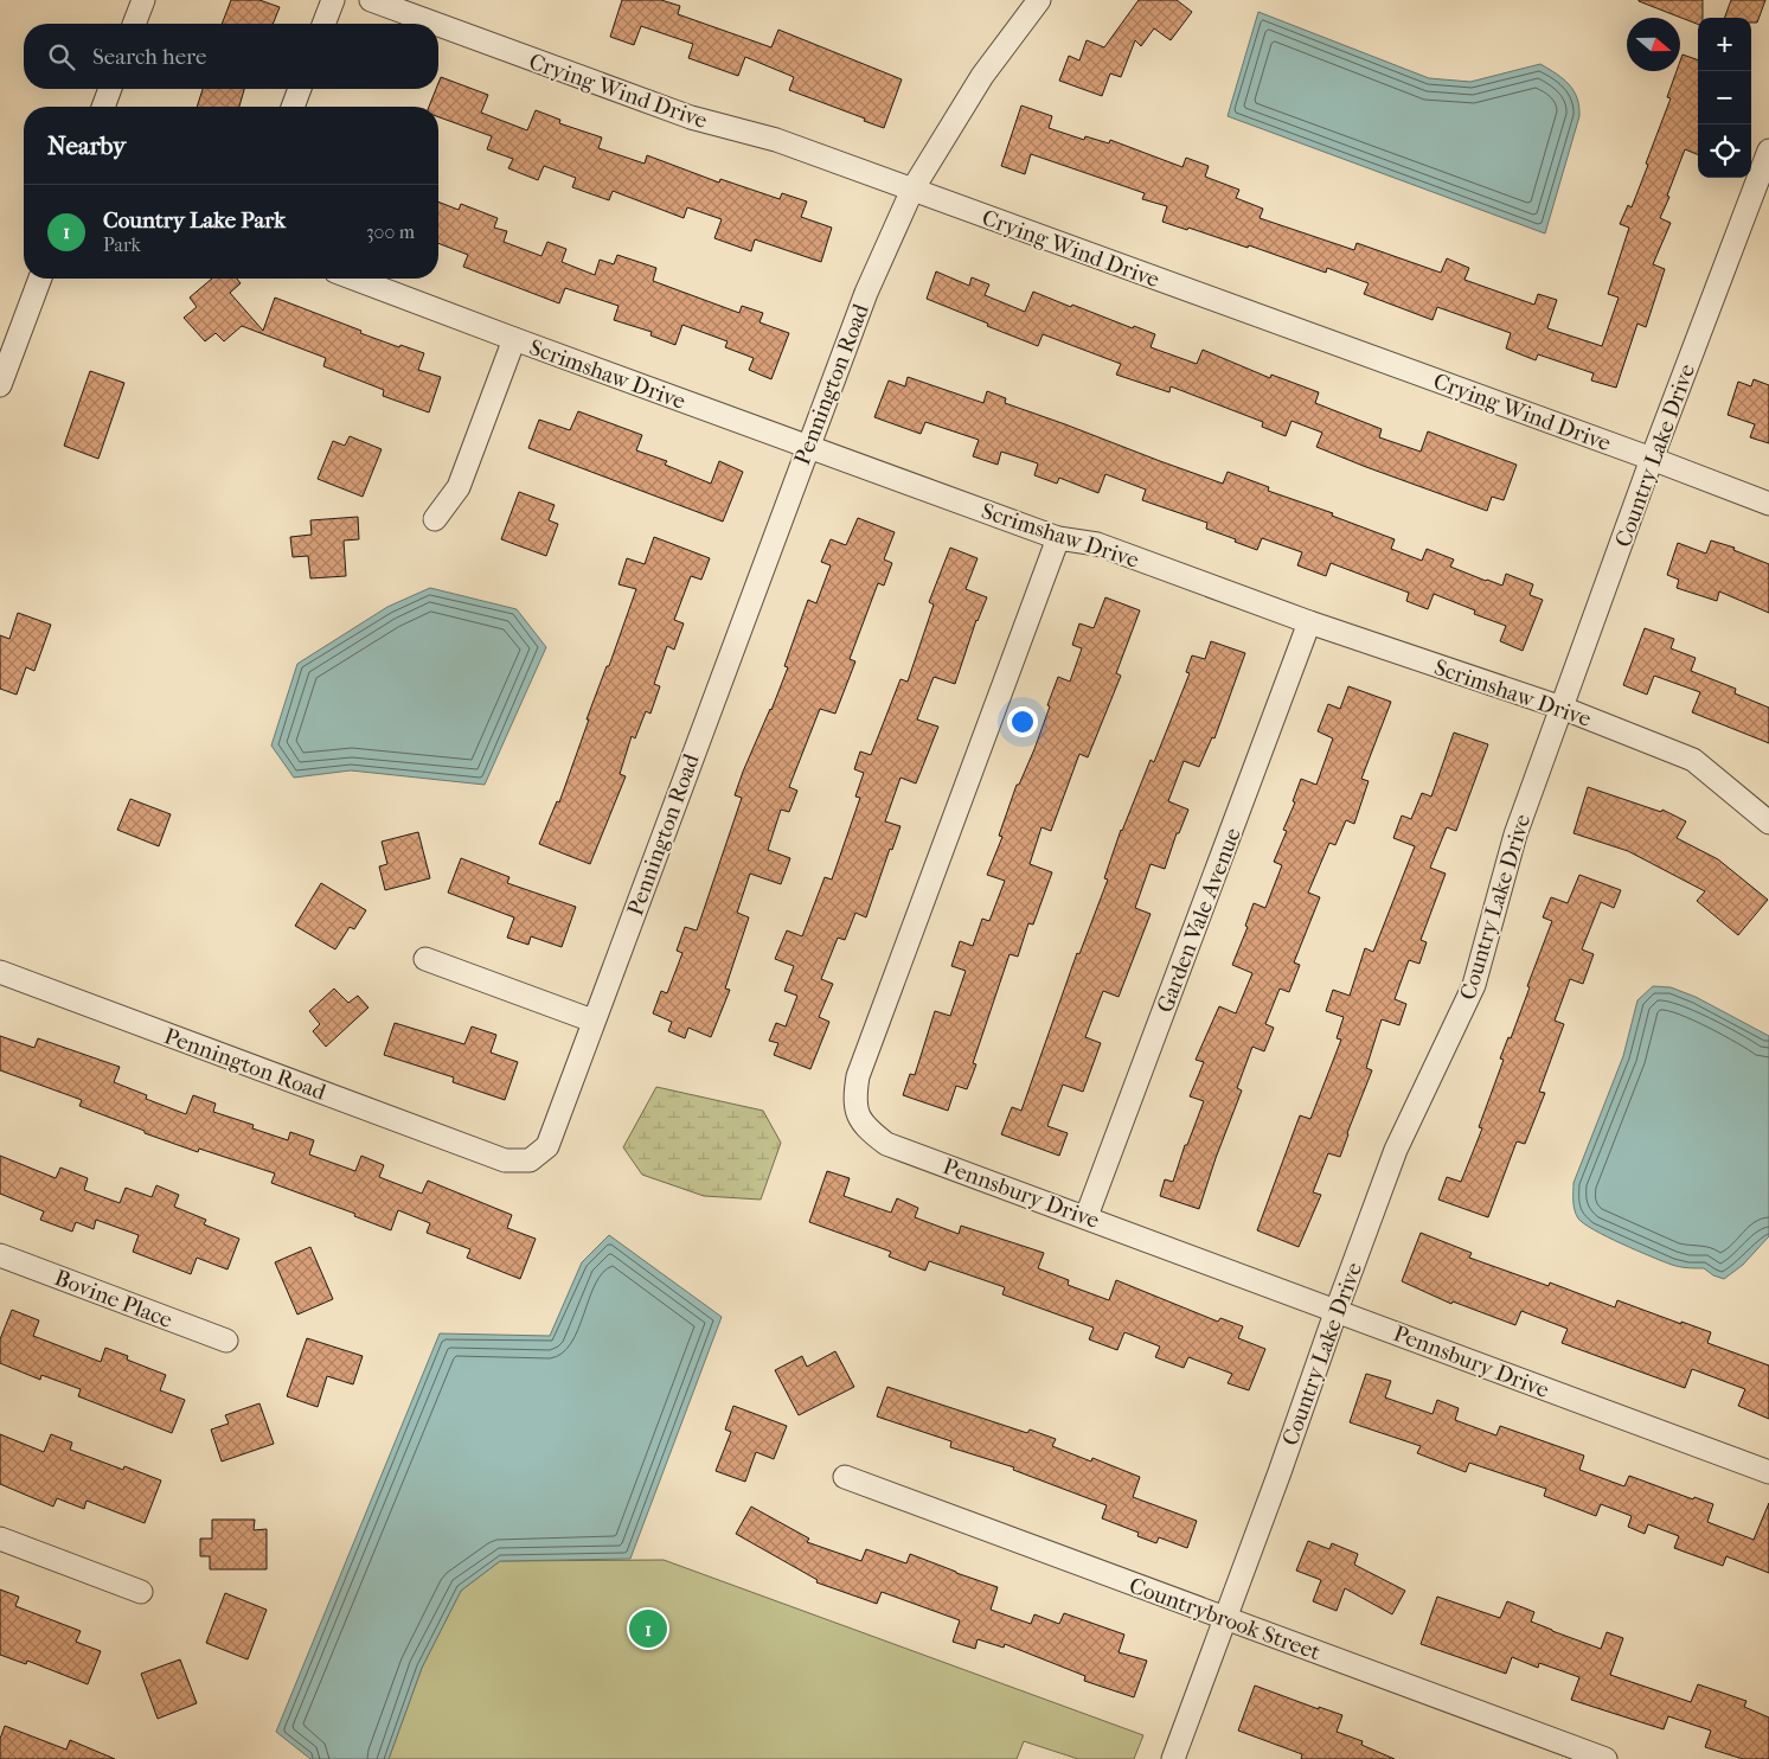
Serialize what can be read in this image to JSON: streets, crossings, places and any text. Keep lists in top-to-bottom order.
{
  "streets": {
    "street": [
      "Crying Wind Drive",
      "Scrimshaw Drive",
      "Pennington Road",
      "Country Lake Drive",
      "Garden Vale Avenue",
      "Pennsbury Drive",
      "Bovine Place",
      "Countrybrook Street"
    ]
  },
  "crossings": [
    ["Crying Wind Drive", "Pennington Road"],
    ["Crying Wind Drive", "Country Lake Drive"],
    ["Scrimshaw Drive", "Pennington Road"],
    ["Scrimshaw Drive", "Country Lake Drive"],
    ["Scrimshaw Drive", "Garden Vale Avenue"],
    ["Scrimshaw Drive", "Pennsbury Drive"],
    ["Country Lake Drive", "Pennsbury Drive"],
    ["Country Lake Drive", "Countrybrook Street"],
    ["Garden Vale Avenue", "Pennsbury Drive"]
  ],
  "north": "right",
  "page": {
    "map_buttons": ["+", "−"],
    "search": "Search here",
    "heading": "Nearby",
    "list": [
      {
        "mark": "1",
        "name": "Country Lake Park",
        "note": "Park",
        "value": "300 m"
      }
    ],
    "pins": "1"
  }
}
